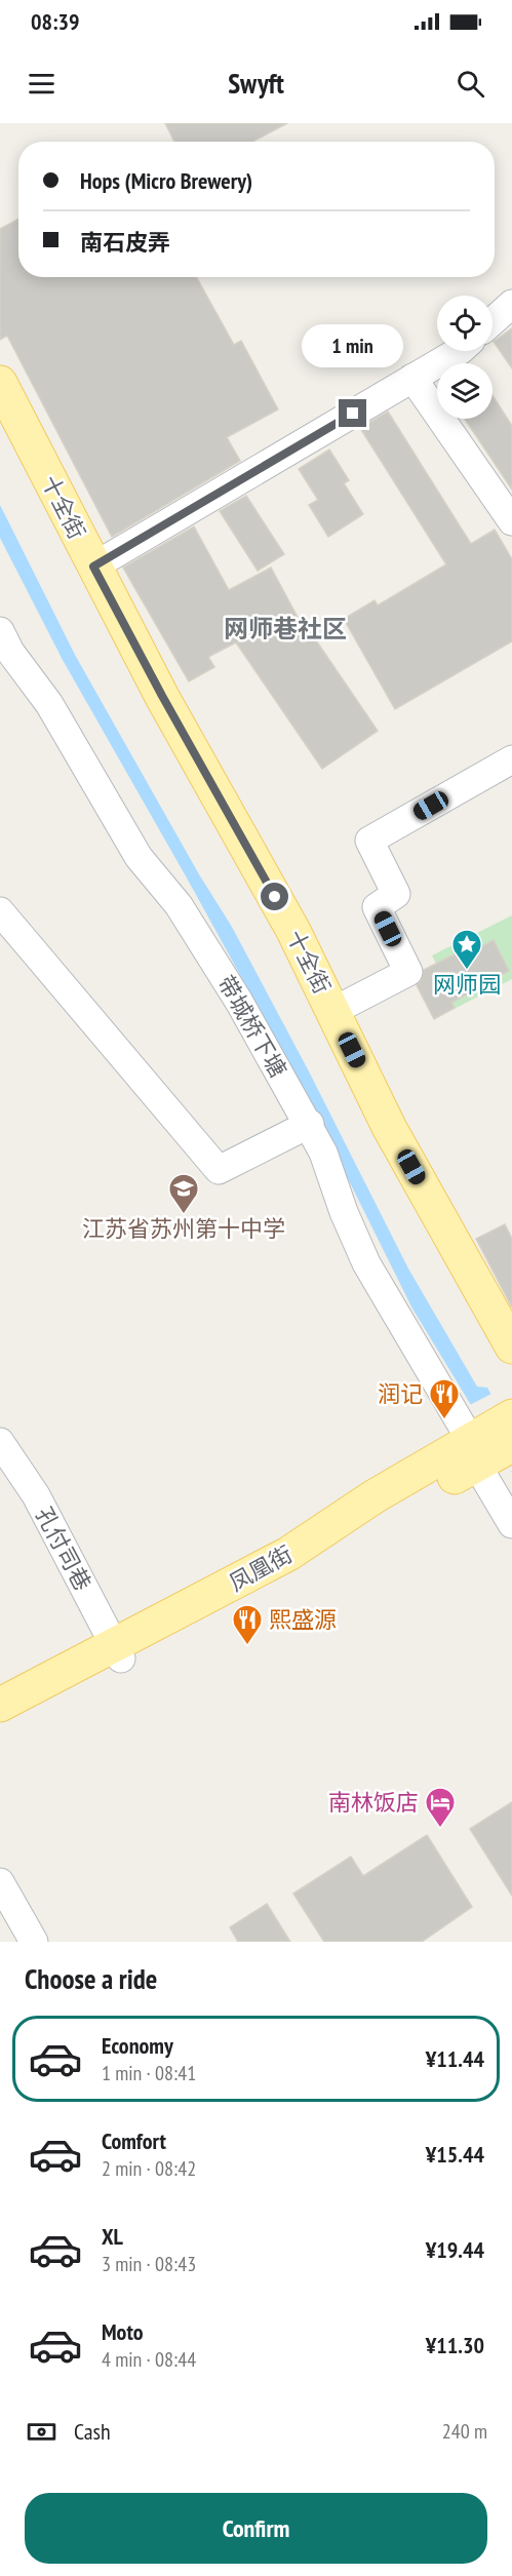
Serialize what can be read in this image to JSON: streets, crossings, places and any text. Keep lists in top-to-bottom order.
{
  "streets": {
    "main road": ["十全街", "凤凰街"],
    "street": ["带城桥下塘", "孔付司巷"]
  },
  "crossings": [
    ["带城桥下塘", "凤凰街"],
    ["孔付司巷", "凤凰街"]
  ],
  "districts": ["网师巷社区"],
  "places": {
    "place": ["网师园"],
    "school or university": ["江苏省苏州第十中学"],
    "restaurant": ["润记", "熙盛源"],
    "hotel": ["南林饭店"]
  },
  "page": {
    "status": "08:39",
    "header": "Swyft",
    "banner": ["Hops (Micro Brewery)", "南石皮弄"],
    "bubble": "1 min",
    "heading": "Choose a ride",
    "list": [
      {
        "name": "Economy",
        "note": "1 min · 08:41",
        "value": "¥11.44"
      },
      {
        "name": "Comfort",
        "note": "2 min · 08:42",
        "value": "¥15.44"
      },
      {
        "name": "XL",
        "note": "3 min · 08:43",
        "value": "¥19.44"
      },
      {
        "name": "Moto",
        "note": "4 min · 08:44",
        "value": "¥11.30"
      }
    ],
    "pay": ["Cash", "240 m"],
    "buttons": "Confirm"
  }
}
